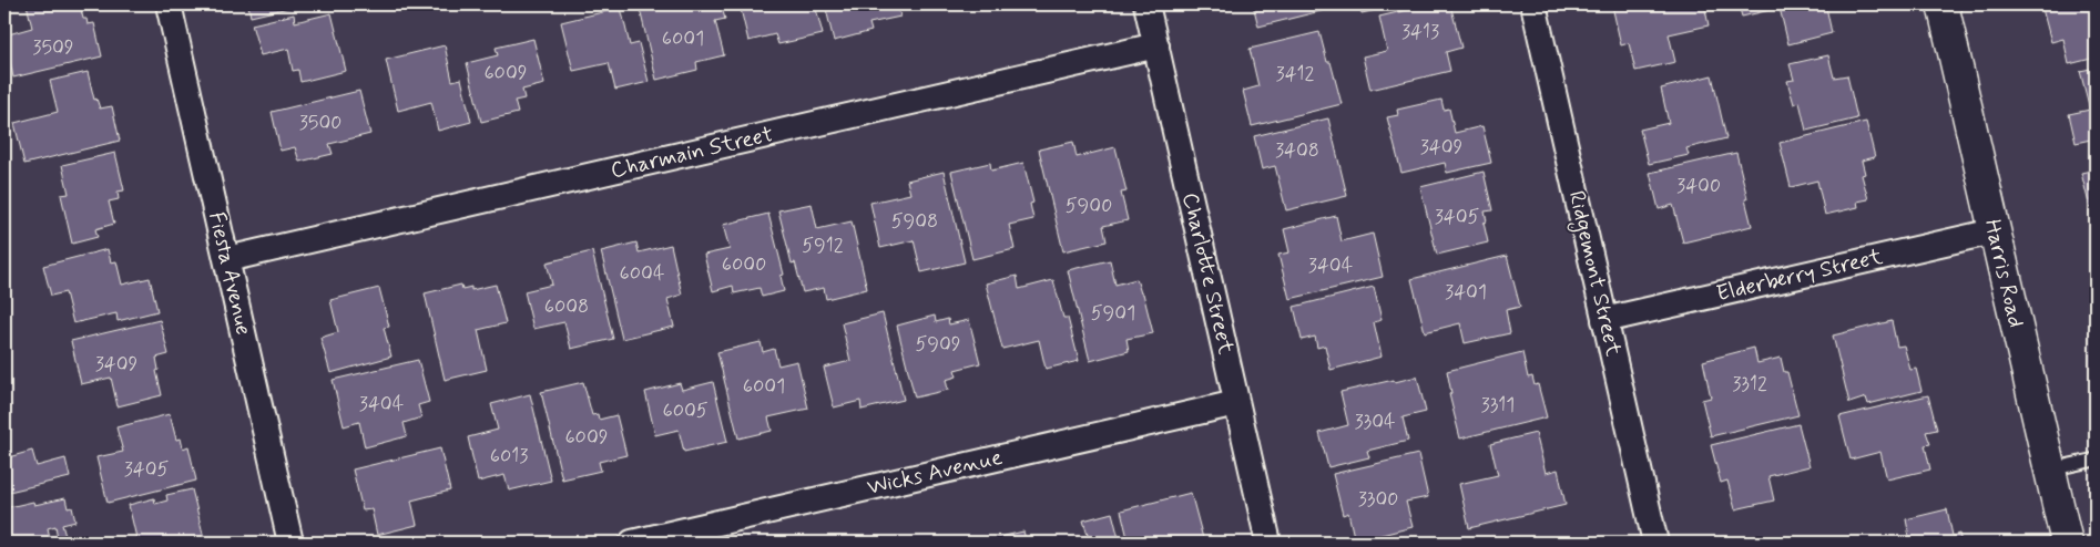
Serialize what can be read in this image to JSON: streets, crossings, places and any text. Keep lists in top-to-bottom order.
{
  "streets": {
    "street": [
      "Charmain Street",
      "Fiesta Avenue",
      "Charlotte Street",
      "Ridgemont Street",
      "Harris Road",
      "Elderberry Street",
      "Wicks Avenue"
    ]
  },
  "crossings": [
    ["Charmain Street", "Fiesta Avenue"],
    ["Charmain Street", "Charlotte Street"],
    ["Charlotte Street", "Wicks Avenue"],
    ["Ridgemont Street", "Elderberry Street"],
    ["Harris Road", "Elderberry Street"]
  ],
  "house_numbers": [
    "3413",
    "6001",
    "3509",
    "6009",
    "3412",
    "3500",
    "3409",
    "3408",
    "3400",
    "5900",
    "3405",
    "5908",
    "5912",
    "6000",
    "3404",
    "6004",
    "3401",
    "6008",
    "5901",
    "5909",
    "3409",
    "3312",
    "6001",
    "3404",
    "3311",
    "6005",
    "3304",
    "6009",
    "6013",
    "3405",
    "3300"
  ]
}
